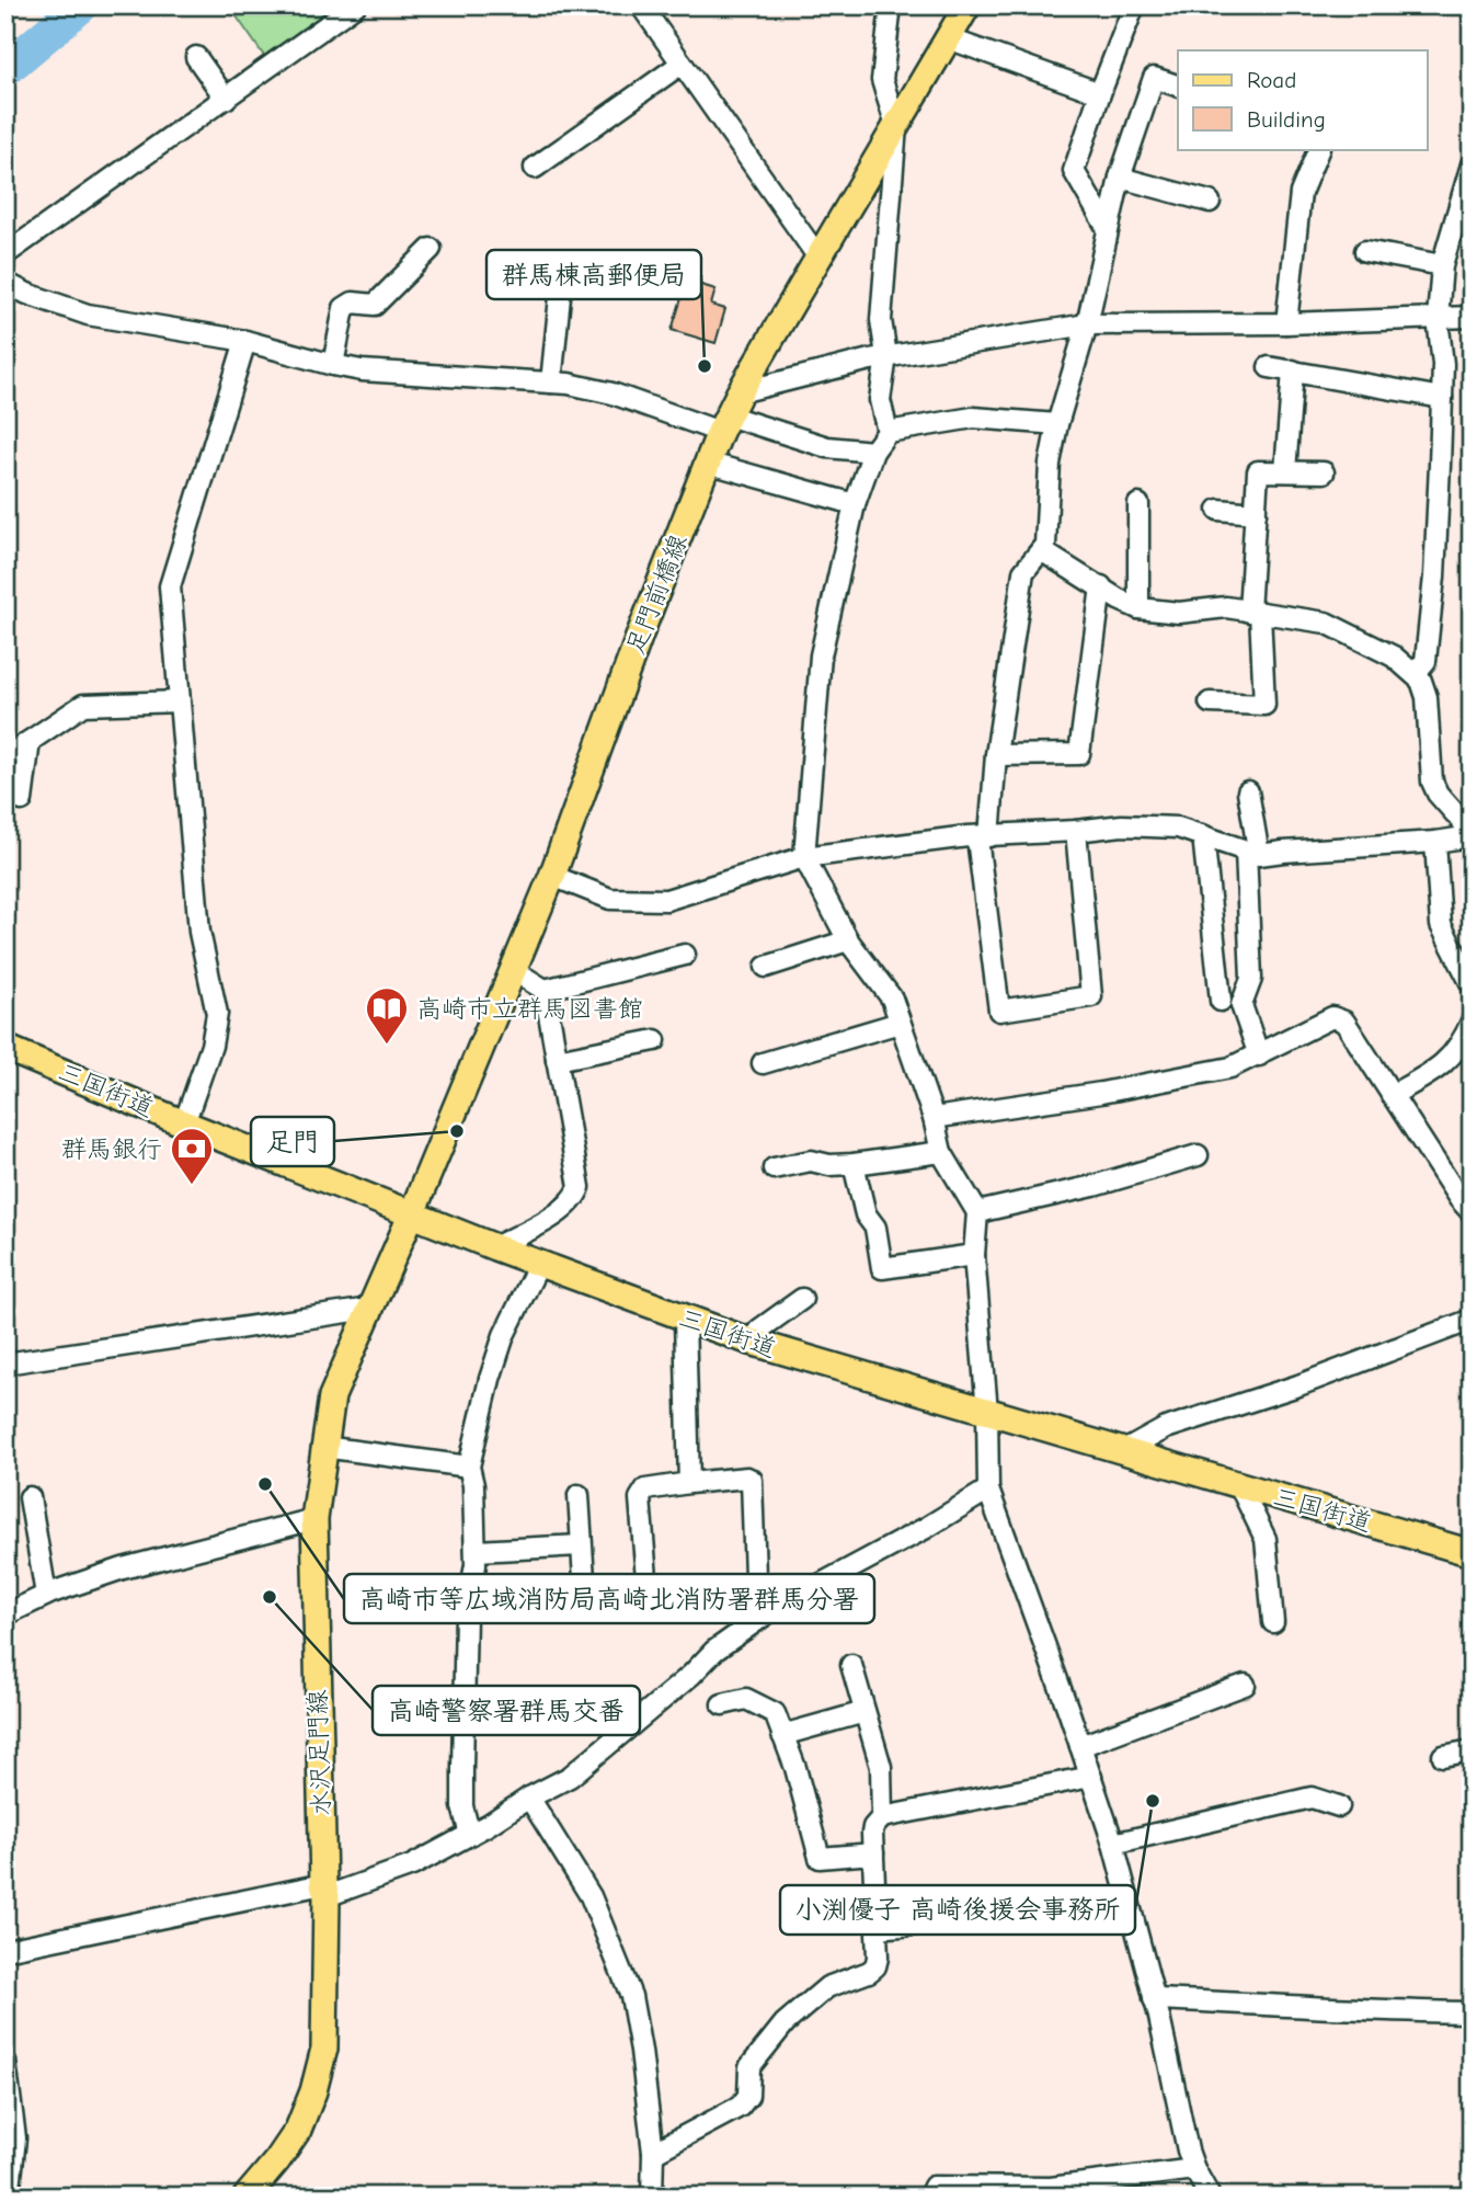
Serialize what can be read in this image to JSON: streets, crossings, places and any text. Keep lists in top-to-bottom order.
{
  "streets": {
    "main road": ["足門前橋線", "三国街道", "水沢足門線"]
  },
  "crossings": [
    ["足門前橋線", "三国街道"],
    ["足門前橋線", "水沢足門線"],
    ["三国街道", "水沢足門線"]
  ],
  "places": {
    "other": [
      "群馬棟高郵便局",
      "足門",
      "高崎市等広域消防局高崎北消防署群馬分署",
      "高崎警察署群馬交番",
      "小渕優子 高崎後援会事務所"
    ],
    "library": ["高崎市立群馬図書館"],
    "bank": ["群馬銀行"]
  },
  "legend": ["Road", "Building"]
}
